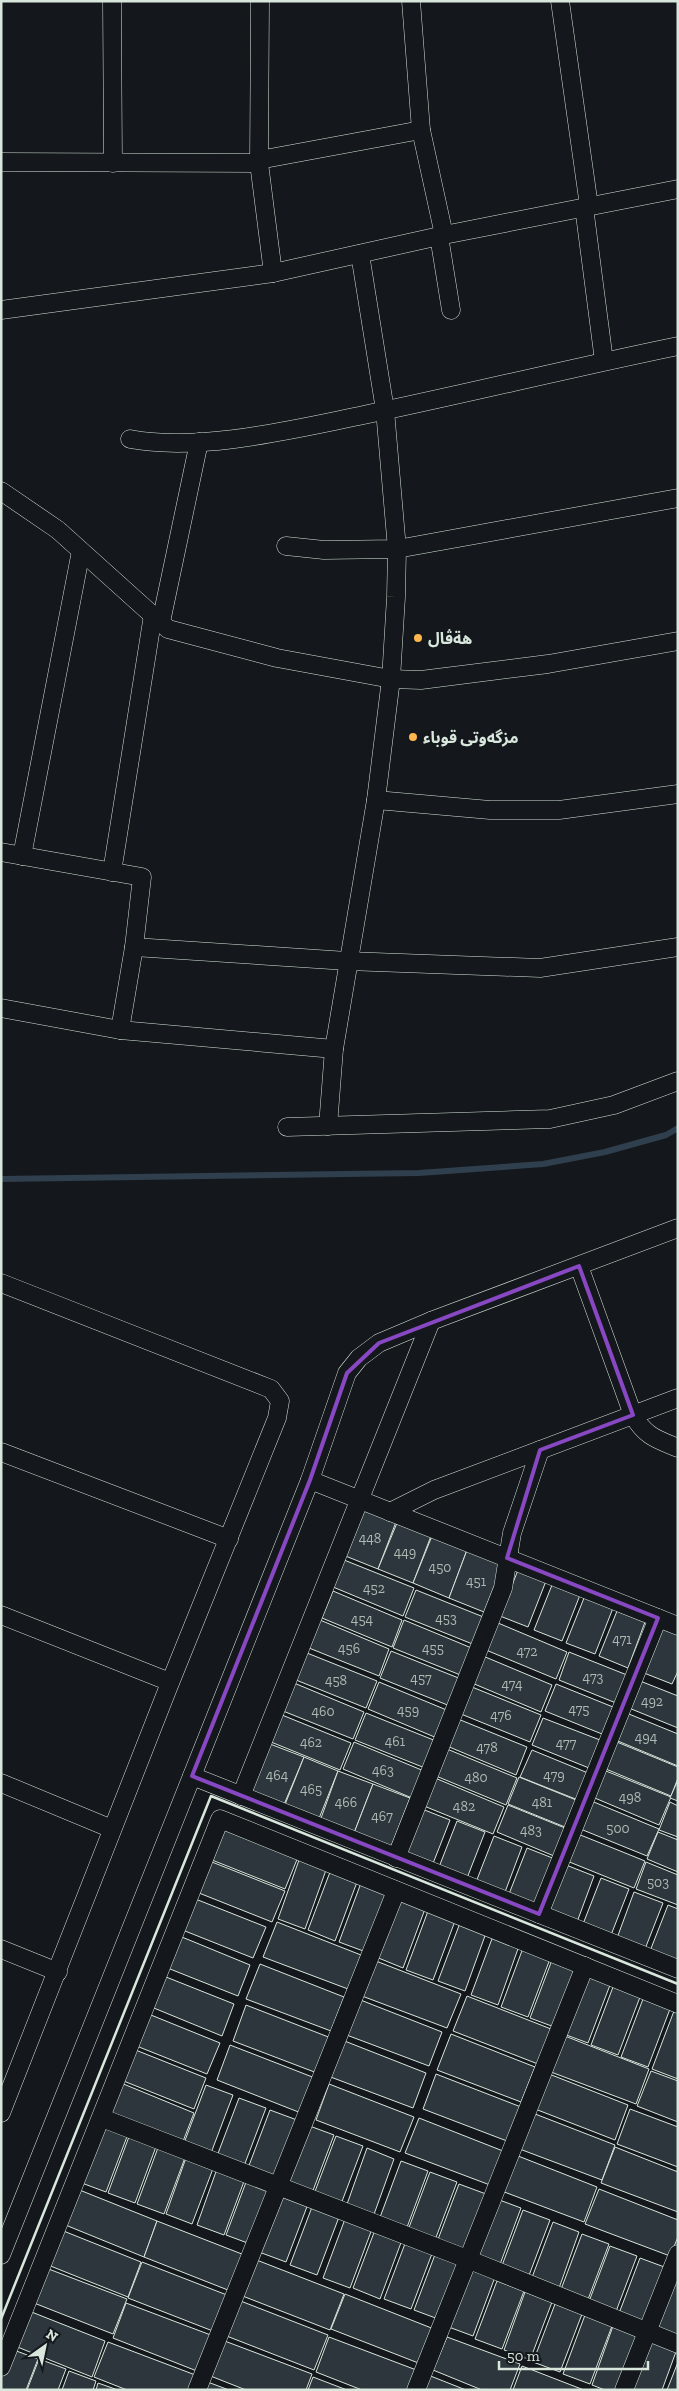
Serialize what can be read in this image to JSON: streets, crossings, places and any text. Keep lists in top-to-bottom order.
{
  "places": ["هةڤال", "مزگەوتی قوباء"],
  "house_numbers": [
    "448",
    "449",
    "450",
    "451",
    "452",
    "453",
    "454",
    "471",
    "456",
    "455",
    "472",
    "473",
    "457",
    "458",
    "474",
    "492",
    "475",
    "459",
    "460",
    "476",
    "494",
    "461",
    "462",
    "477",
    "478",
    "463",
    "464",
    "479",
    "480",
    "465",
    "498",
    "466",
    "481",
    "482",
    "467",
    "500",
    "483",
    "503"
  ],
  "scale_bar": "50 m",
  "north": "top right"
}
